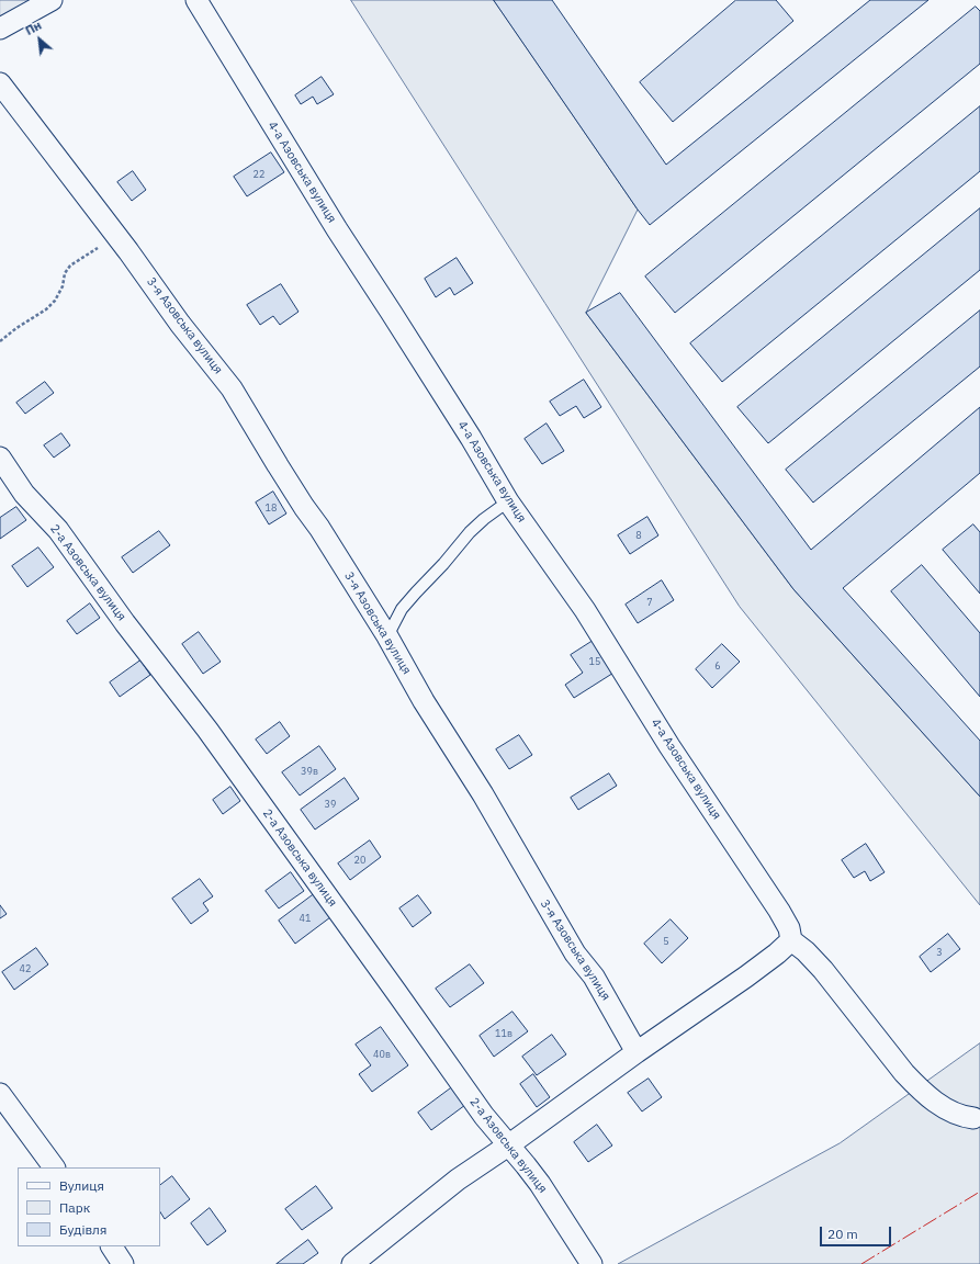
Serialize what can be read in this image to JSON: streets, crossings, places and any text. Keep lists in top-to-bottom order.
{
  "streets": {
    "street": ["4-а Азовська вулиця", "3-я Азовська вулиця", "2-а Азовська вулиця"]
  },
  "house_numbers": [
    "22",
    "18",
    "8",
    "7",
    "15",
    "6",
    "39в",
    "39",
    "20",
    "41",
    "5",
    "3",
    "42",
    "11в",
    "40в"
  ],
  "legend": ["Вулиця", "Парк", "Будівля"],
  "scale_bar": "20 m",
  "north": "top left"
}
